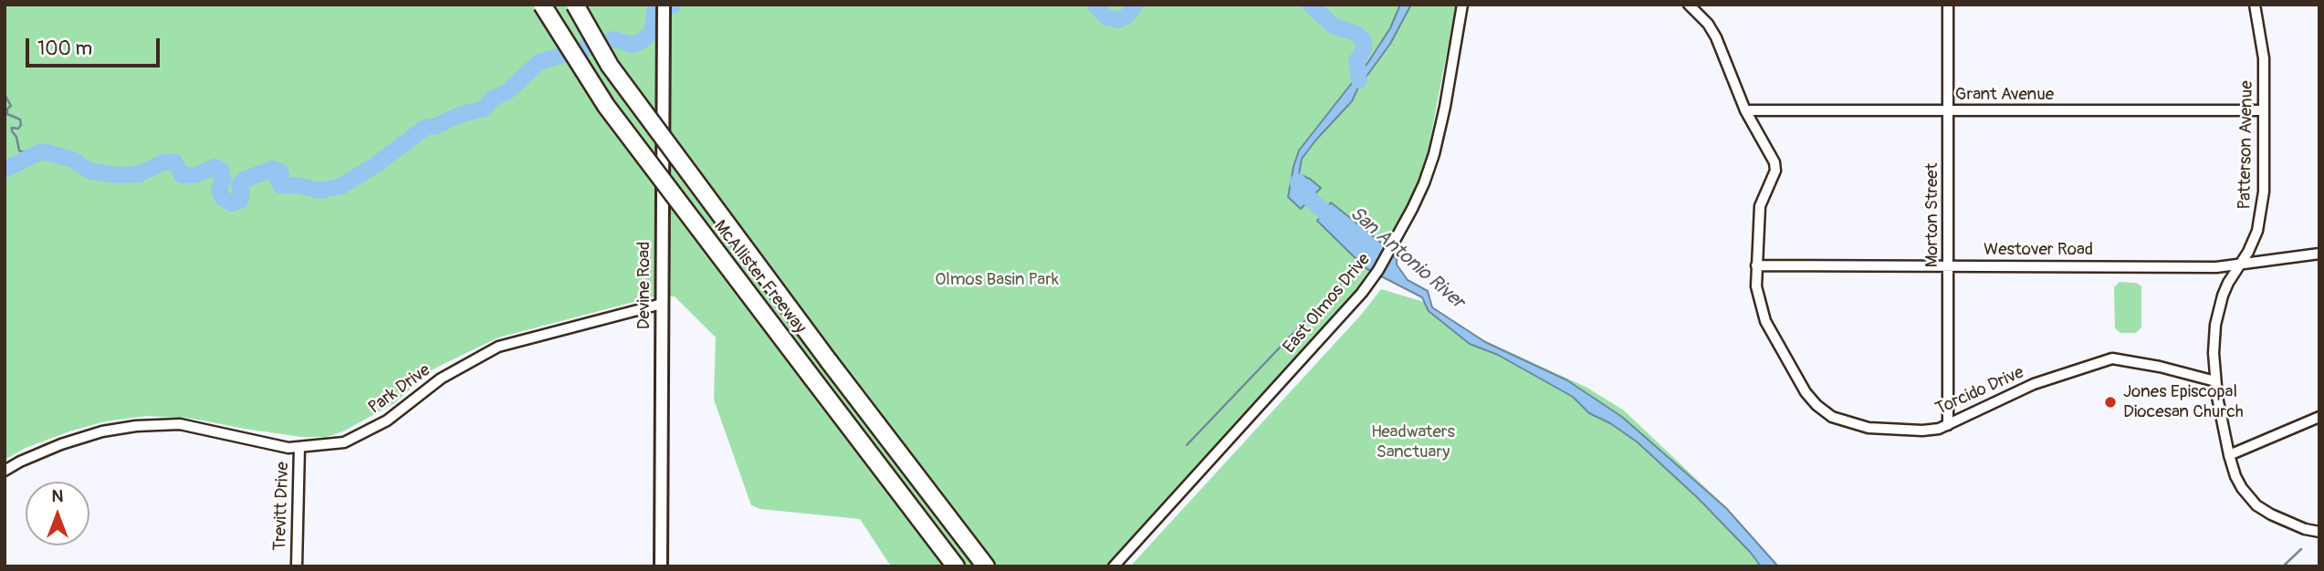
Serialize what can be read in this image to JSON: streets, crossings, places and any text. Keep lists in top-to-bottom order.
{
  "streets": {
    "highway": ["McAllister Freeway"],
    "street": [
      "Grant Avenue",
      "Patterson Avenue",
      "Morton Street",
      "Westover Road",
      "Devine Road",
      "East Olmos Drive",
      "Park Drive",
      "Torcido Drive",
      "Trevitt Drive"
    ]
  },
  "crossings": [
    ["Grant Avenue", "Patterson Avenue"],
    ["Grant Avenue", "Morton Street"],
    ["Grant Avenue", "Torcido Drive"],
    ["Patterson Avenue", "Westover Road"],
    ["Patterson Avenue", "Torcido Drive"],
    ["Morton Street", "Westover Road"],
    ["Morton Street", "Torcido Drive"],
    ["Westover Road", "Torcido Drive"],
    ["Devine Road", "Park Drive"],
    ["Park Drive", "Trevitt Drive"]
  ],
  "water": ["San Antonio River"],
  "parks": ["Olmos Basin Park", "Headwaters Sanctuary"],
  "places": ["Jones Episcopal Diocesan Church"],
  "scale_bar": "100 m",
  "north": "top"
}
